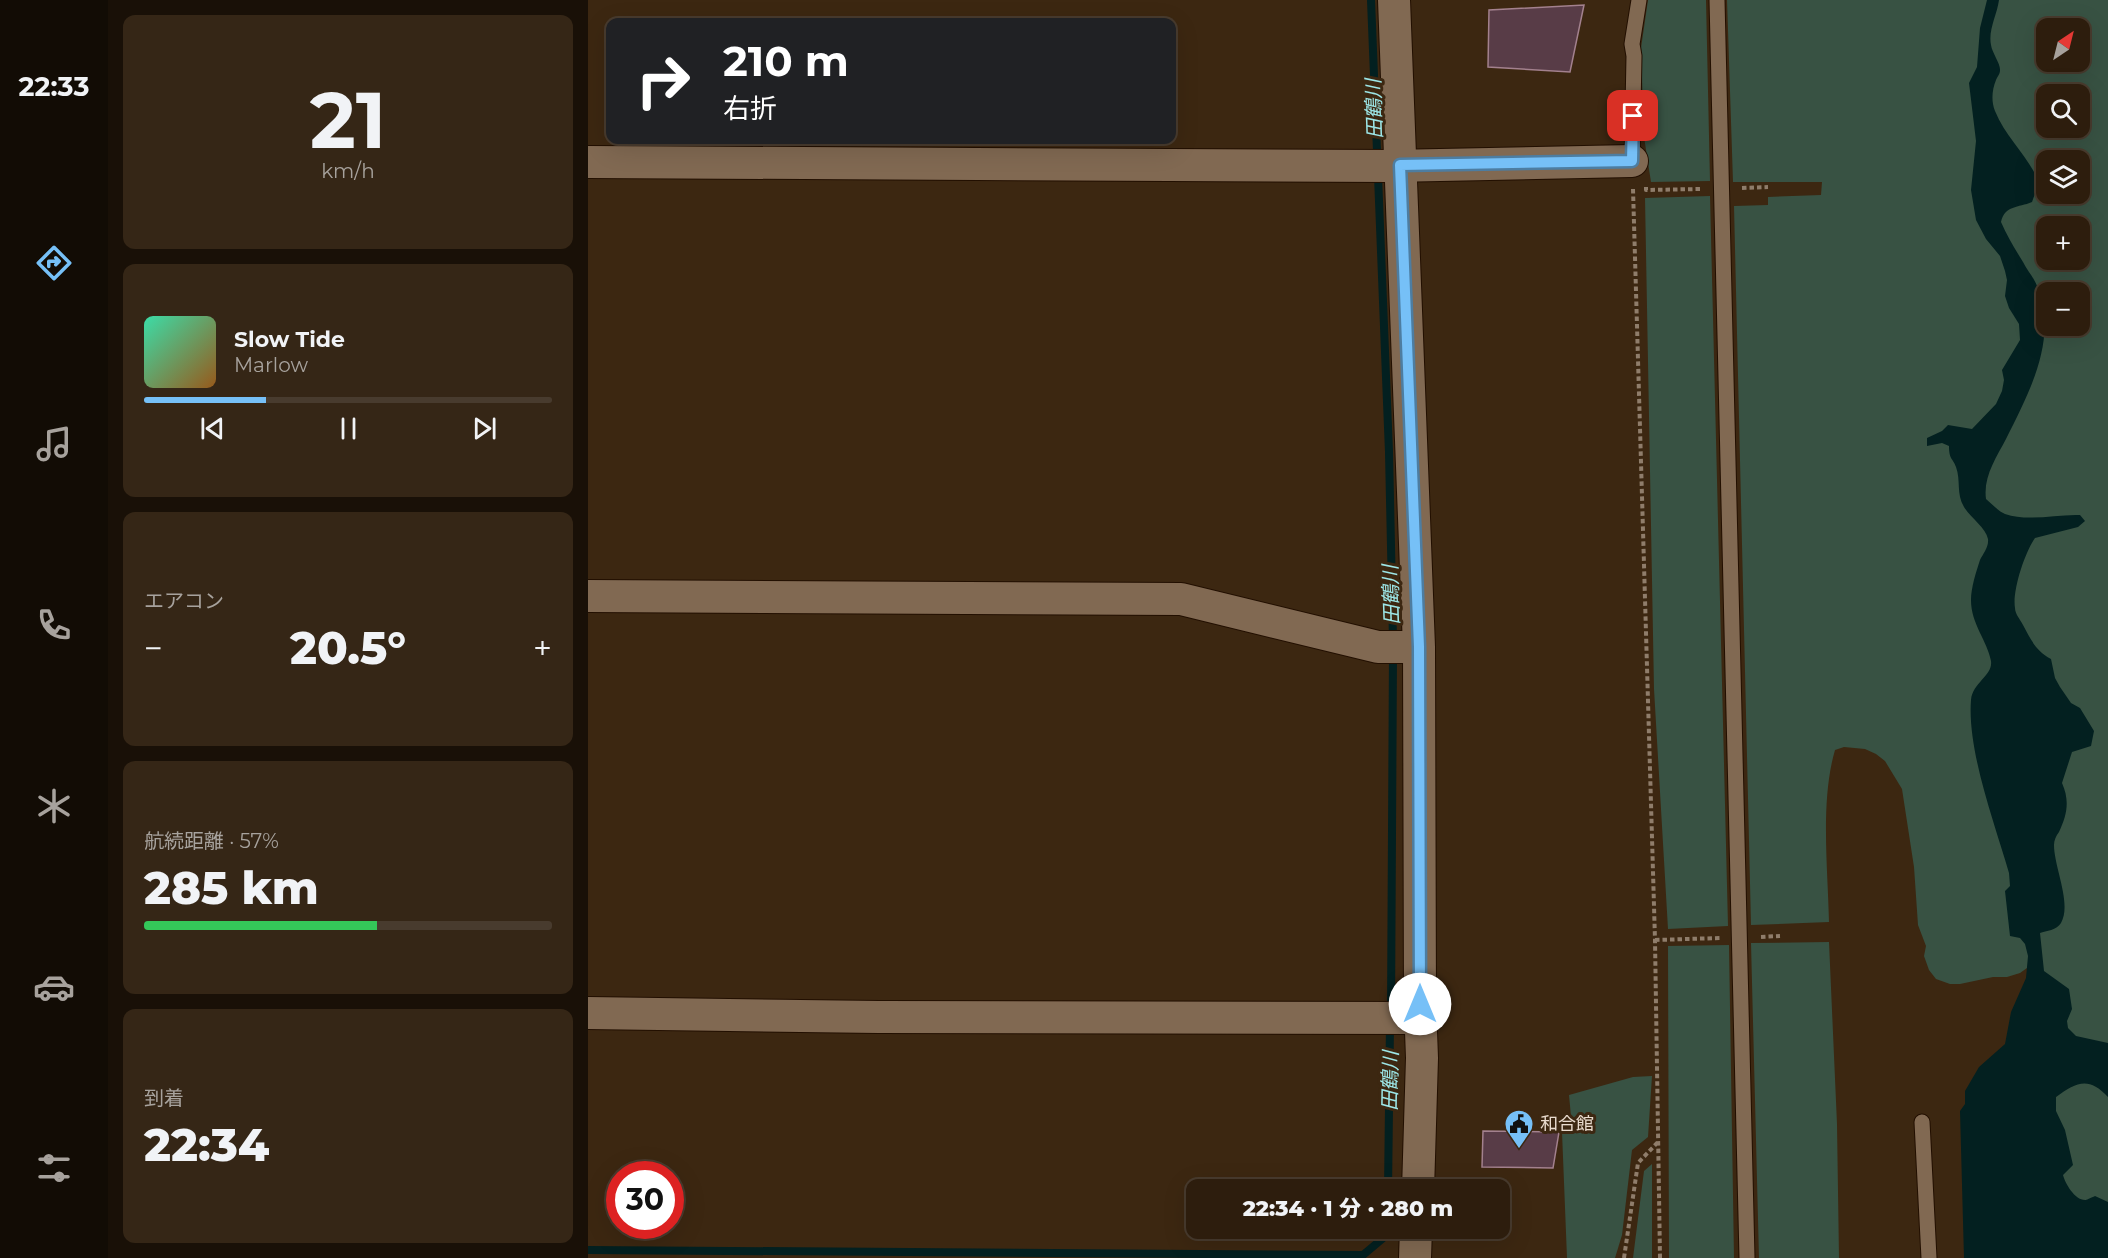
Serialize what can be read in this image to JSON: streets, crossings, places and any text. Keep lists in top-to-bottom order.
{
  "water": ["田鶴川"],
  "places": {
    "public building": ["和合館"]
  },
  "north": "top right",
  "page": {
    "tabs": "22:33",
    "tile": [
      ["21", "km/h"],
      "エアコン",
      ["航続距離 · 57%", "285 km"],
      ["到着", "22:34"]
    ],
    "map_buttons": ["+", "−"],
    "turn": ["210 m", "右折"],
    "song": ["Slow Tide", "Marlow"],
    "heat": ["−", "20.5°", "+"],
    "limit": "30",
    "trip": "22:34 · 1 分 · 280 m"
  }
}
